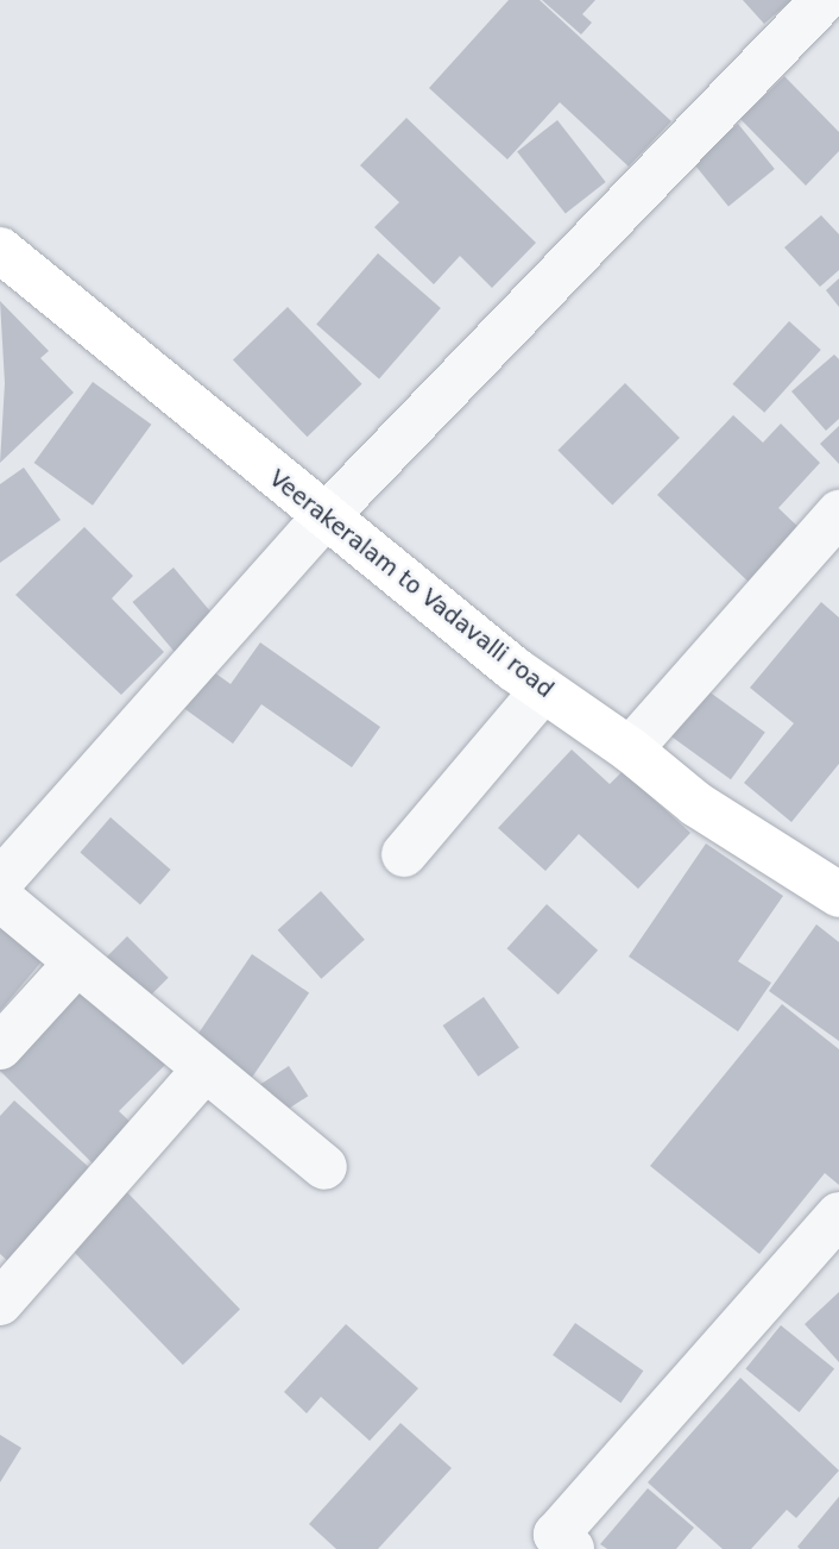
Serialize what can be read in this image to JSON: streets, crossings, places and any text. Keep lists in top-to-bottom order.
{
  "streets": {
    "street": ["Veerakeralam to Vadavalli road"]
  }
}
